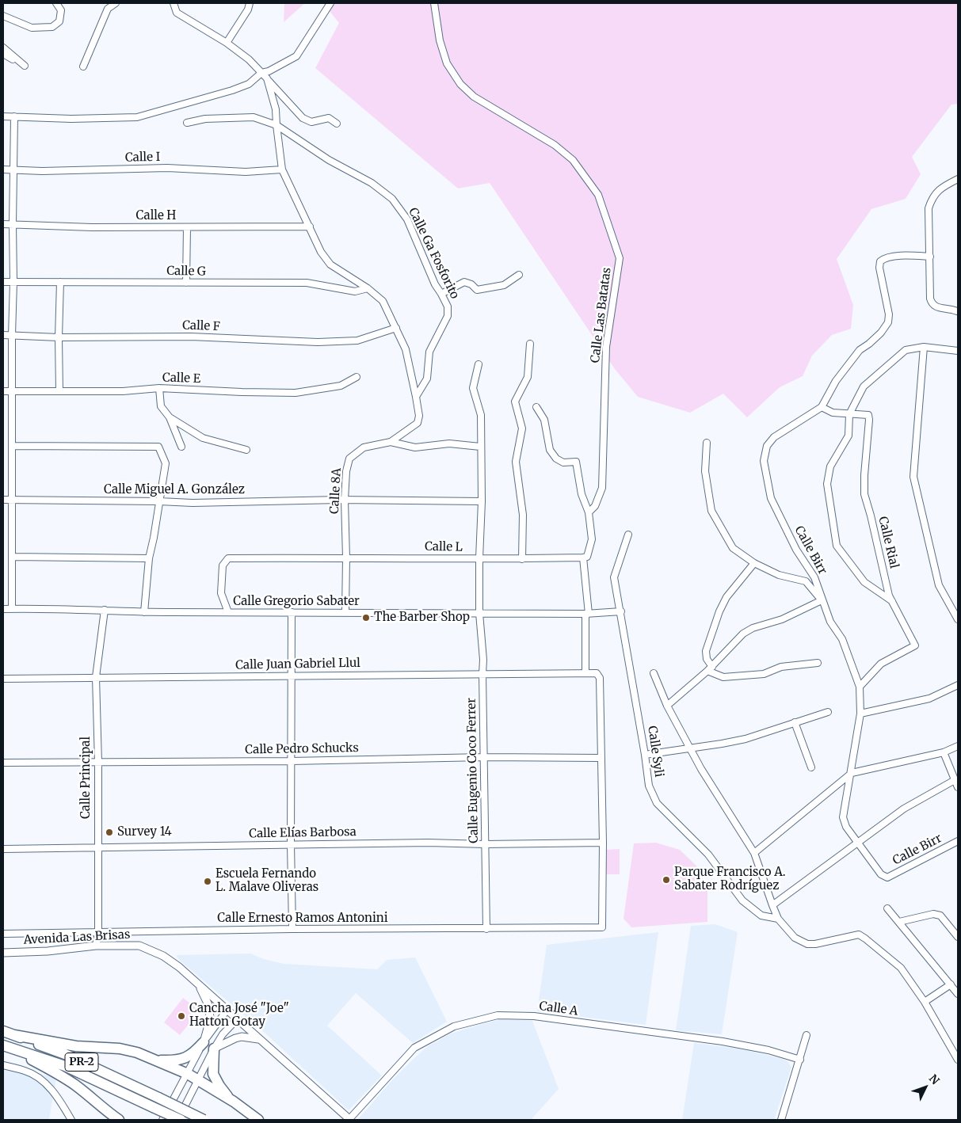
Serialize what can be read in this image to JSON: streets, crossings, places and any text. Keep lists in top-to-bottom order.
{
  "streets": {
    "highway": ["PR-2"],
    "street": [
      "Calle I",
      "Calle H",
      "Calle Ga Fosforito",
      "Calle G",
      "Calle Las Batatas",
      "Calle F",
      "Calle E",
      "Calle Miguel A. González",
      "Calle 8A",
      "Calle Rial",
      "Calle L",
      "Calle Birr",
      "Calle Gregorio Sabater",
      "Calle Juan Gabriel Llul",
      "Calle Pedro Schucks",
      "Calle Syli",
      "Calle Eugenio Coco Ferrer",
      "Calle Principal",
      "Calle Elías Barbosa",
      "Calle Ernesto Ramos Antonini",
      "Avenida Las Brisas",
      "Calle A"
    ]
  },
  "crossings": [
    ["Calle Miguel A. González", "Calle 8A"],
    ["Calle Miguel A. González", "Calle Eugenio Coco Ferrer"],
    ["Calle 8A", "Calle L"],
    ["Calle 8A", "Calle Gregorio Sabater"],
    ["Calle 8A", "Calle Eugenio Coco Ferrer"],
    ["Calle Rial", "Calle Birr"],
    ["Calle L", "Calle Gregorio Sabater"],
    ["Calle L", "Calle Eugenio Coco Ferrer"],
    ["Calle Gregorio Sabater", "Calle Syli"],
    ["Calle Gregorio Sabater", "Calle Eugenio Coco Ferrer"],
    ["Calle Gregorio Sabater", "Calle Principal"],
    ["Calle Juan Gabriel Llul", "Calle Pedro Schucks"],
    ["Calle Juan Gabriel Llul", "Calle Eugenio Coco Ferrer"],
    ["Calle Juan Gabriel Llul", "Calle Principal"],
    ["Calle Pedro Schucks", "Calle Eugenio Coco Ferrer"],
    ["Calle Pedro Schucks", "Calle Principal"],
    ["Calle Eugenio Coco Ferrer", "Calle Elías Barbosa"],
    ["Calle Eugenio Coco Ferrer", "Calle Ernesto Ramos Antonini"],
    ["Calle Principal", "Calle Elías Barbosa"],
    ["Calle Principal", "Calle Ernesto Ramos Antonini"],
    ["Calle Principal", "Avenida Las Brisas"],
    ["Calle Elías Barbosa", "Calle Ernesto Ramos Antonini"],
    ["Avenida Las Brisas", "Calle A"]
  ],
  "places": [
    "The Barber Shop",
    "Survey 14",
    "Parque Francisco A. Sabater Rodríguez",
    "Escuela Fernando L. Malave Oliveras",
    "Cancha José \"Joe\" Hatton Gotay"
  ],
  "north": "top right"
}
